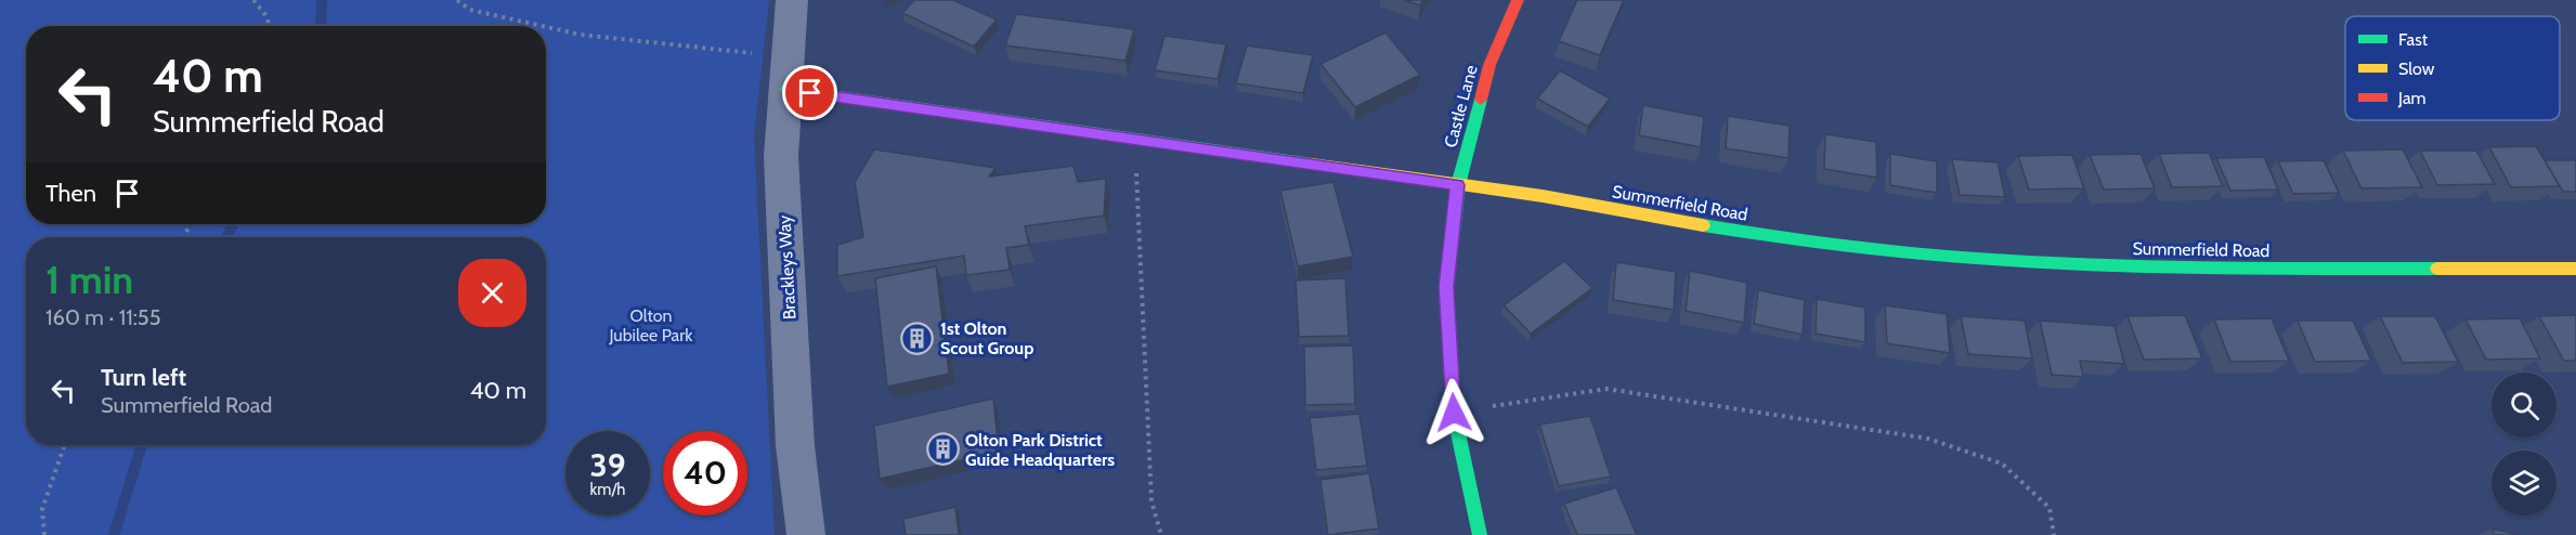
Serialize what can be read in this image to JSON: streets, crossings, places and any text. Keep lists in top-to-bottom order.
{
  "streets": {
    "street": ["Castle Lane", "Summerfield Road", "Brackleys Way"]
  },
  "crossings": [
    ["Castle Lane", "Summerfield Road"],
    ["Summerfield Road", "Brackleys Way"]
  ],
  "parks": ["Olton Jubilee Park"],
  "places": {
    "building": ["1st Olton Scout Group", "Olton Park District Guide Headquarters"]
  },
  "legend": ["Fast", "Slow", "Jam"],
  "page": {
    "turn": ["40 m", "Summerfield Road"],
    "then": "Then",
    "heading": ["1 min", "160 m · 11:55"],
    "list": [
      {
        "name": "Turn left",
        "note": "Summerfield Road",
        "value": "40 m"
      }
    ],
    "speed": "39 km/h",
    "limit": "40"
  }
}
